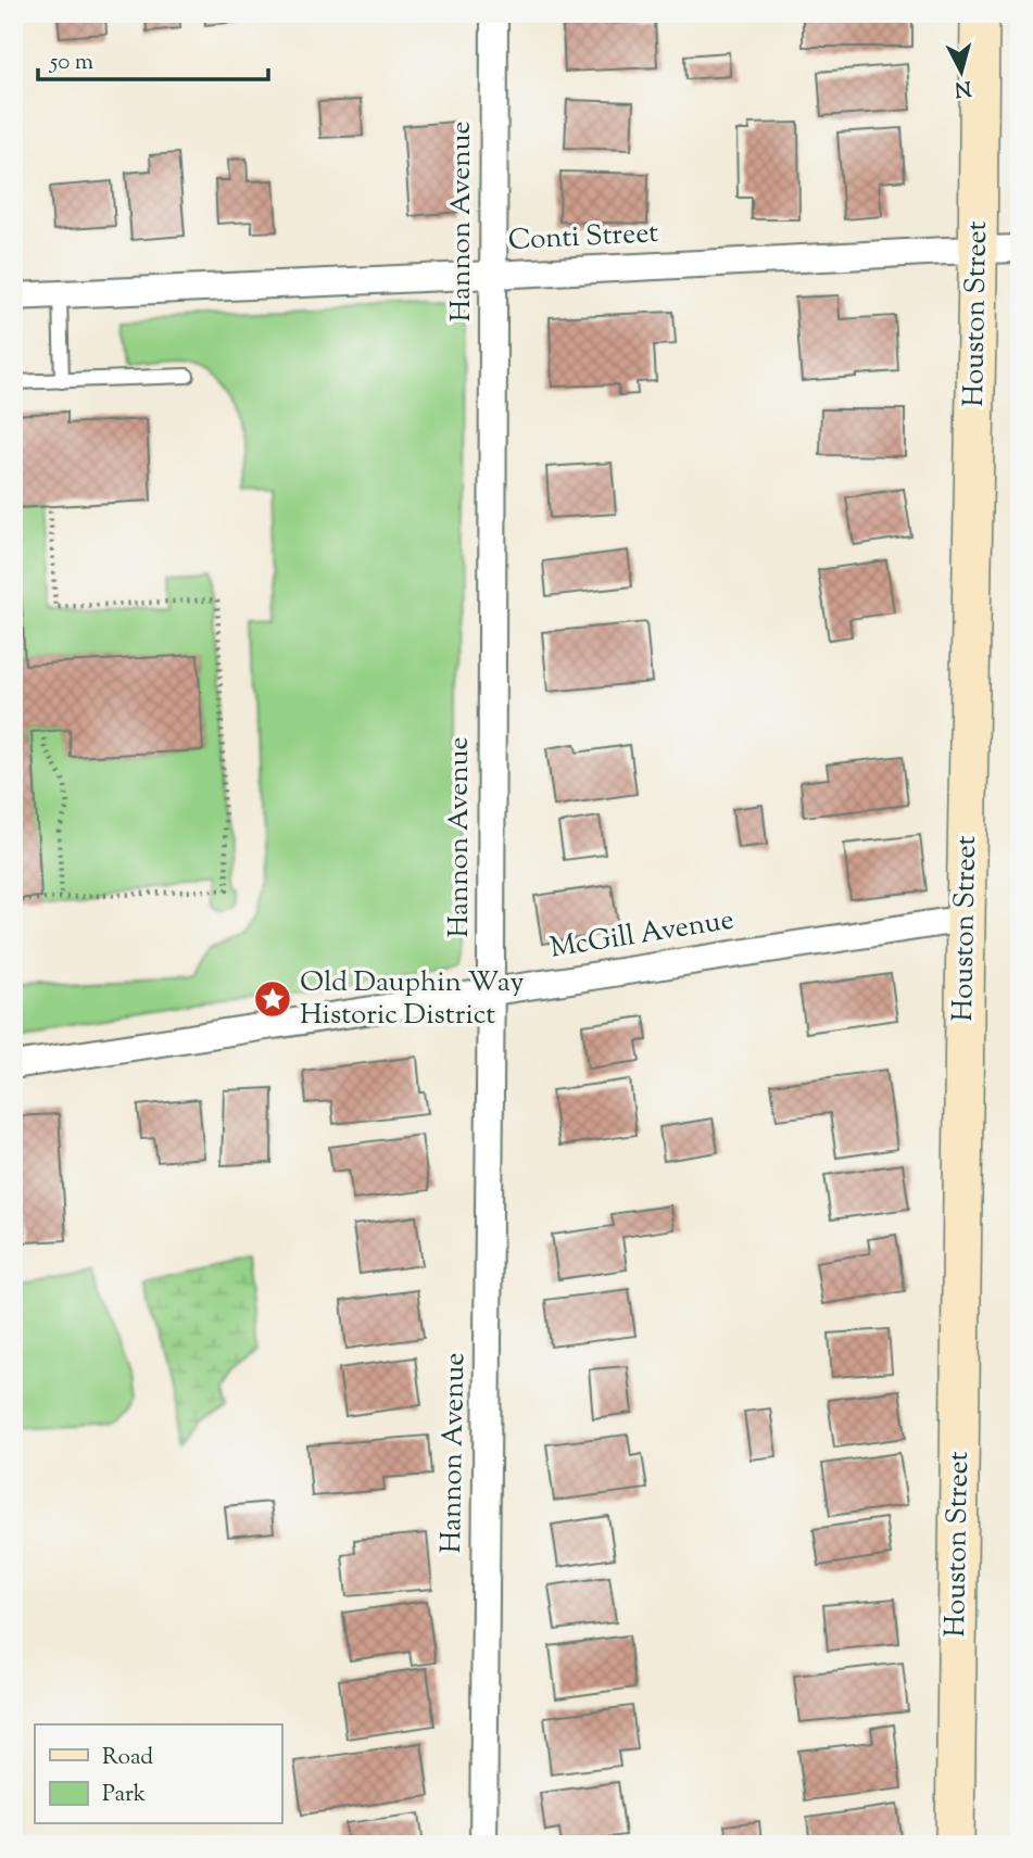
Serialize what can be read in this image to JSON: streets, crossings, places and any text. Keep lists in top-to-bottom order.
{
  "streets": {
    "street": [
      "Hannon Avenue",
      "Conti Street",
      "Houston Street",
      "McGill Avenue"
    ]
  },
  "crossings": [
    ["Hannon Avenue", "Conti Street"],
    ["Hannon Avenue", "McGill Avenue"],
    ["Conti Street", "Houston Street"],
    ["Houston Street", "McGill Avenue"]
  ],
  "places": {
    "place": ["Old Dauphin Way Historic District"]
  },
  "legend": ["Road", "Park"],
  "scale_bar": "50 m",
  "north": "bottom"
}
